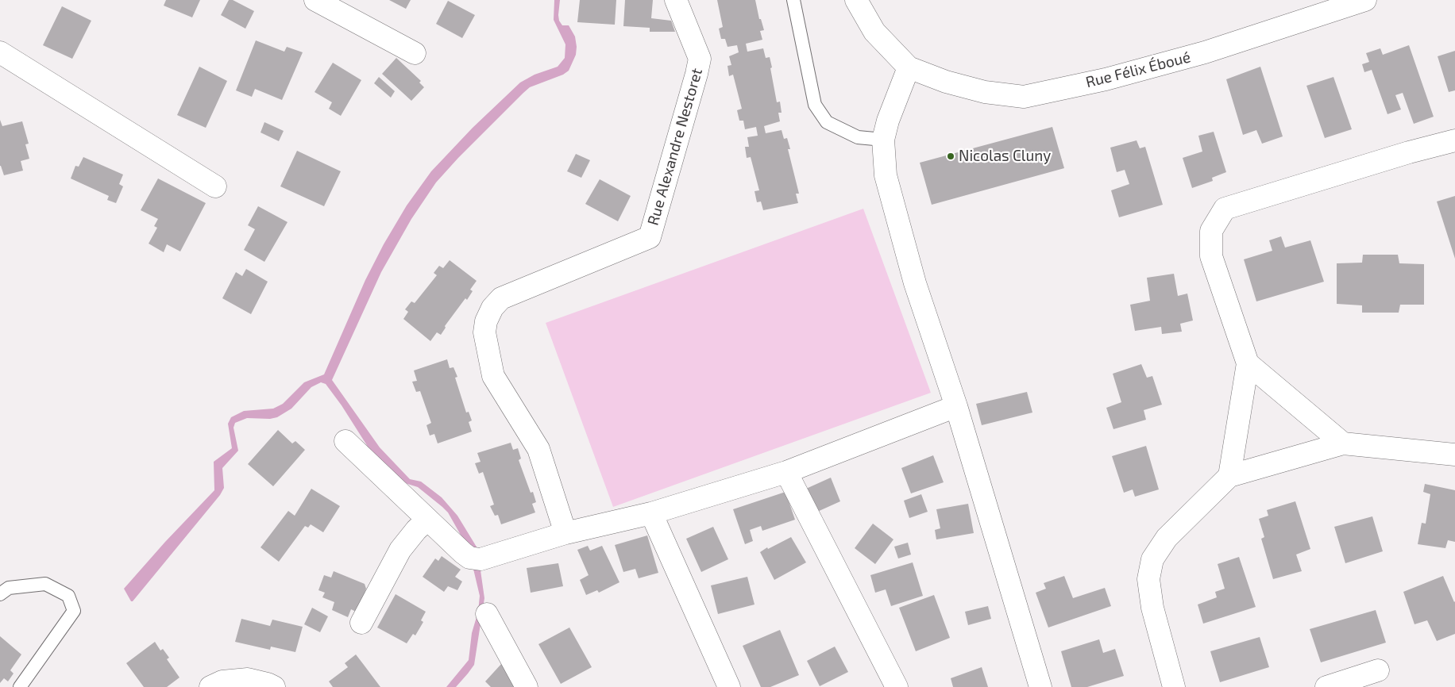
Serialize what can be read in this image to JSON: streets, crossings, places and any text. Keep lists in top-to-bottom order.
{
  "streets": {
    "street": ["Rue Félix Éboué", "Rue Alexandre Nestoret"]
  },
  "places": ["Nicolas Cluny"]
}
